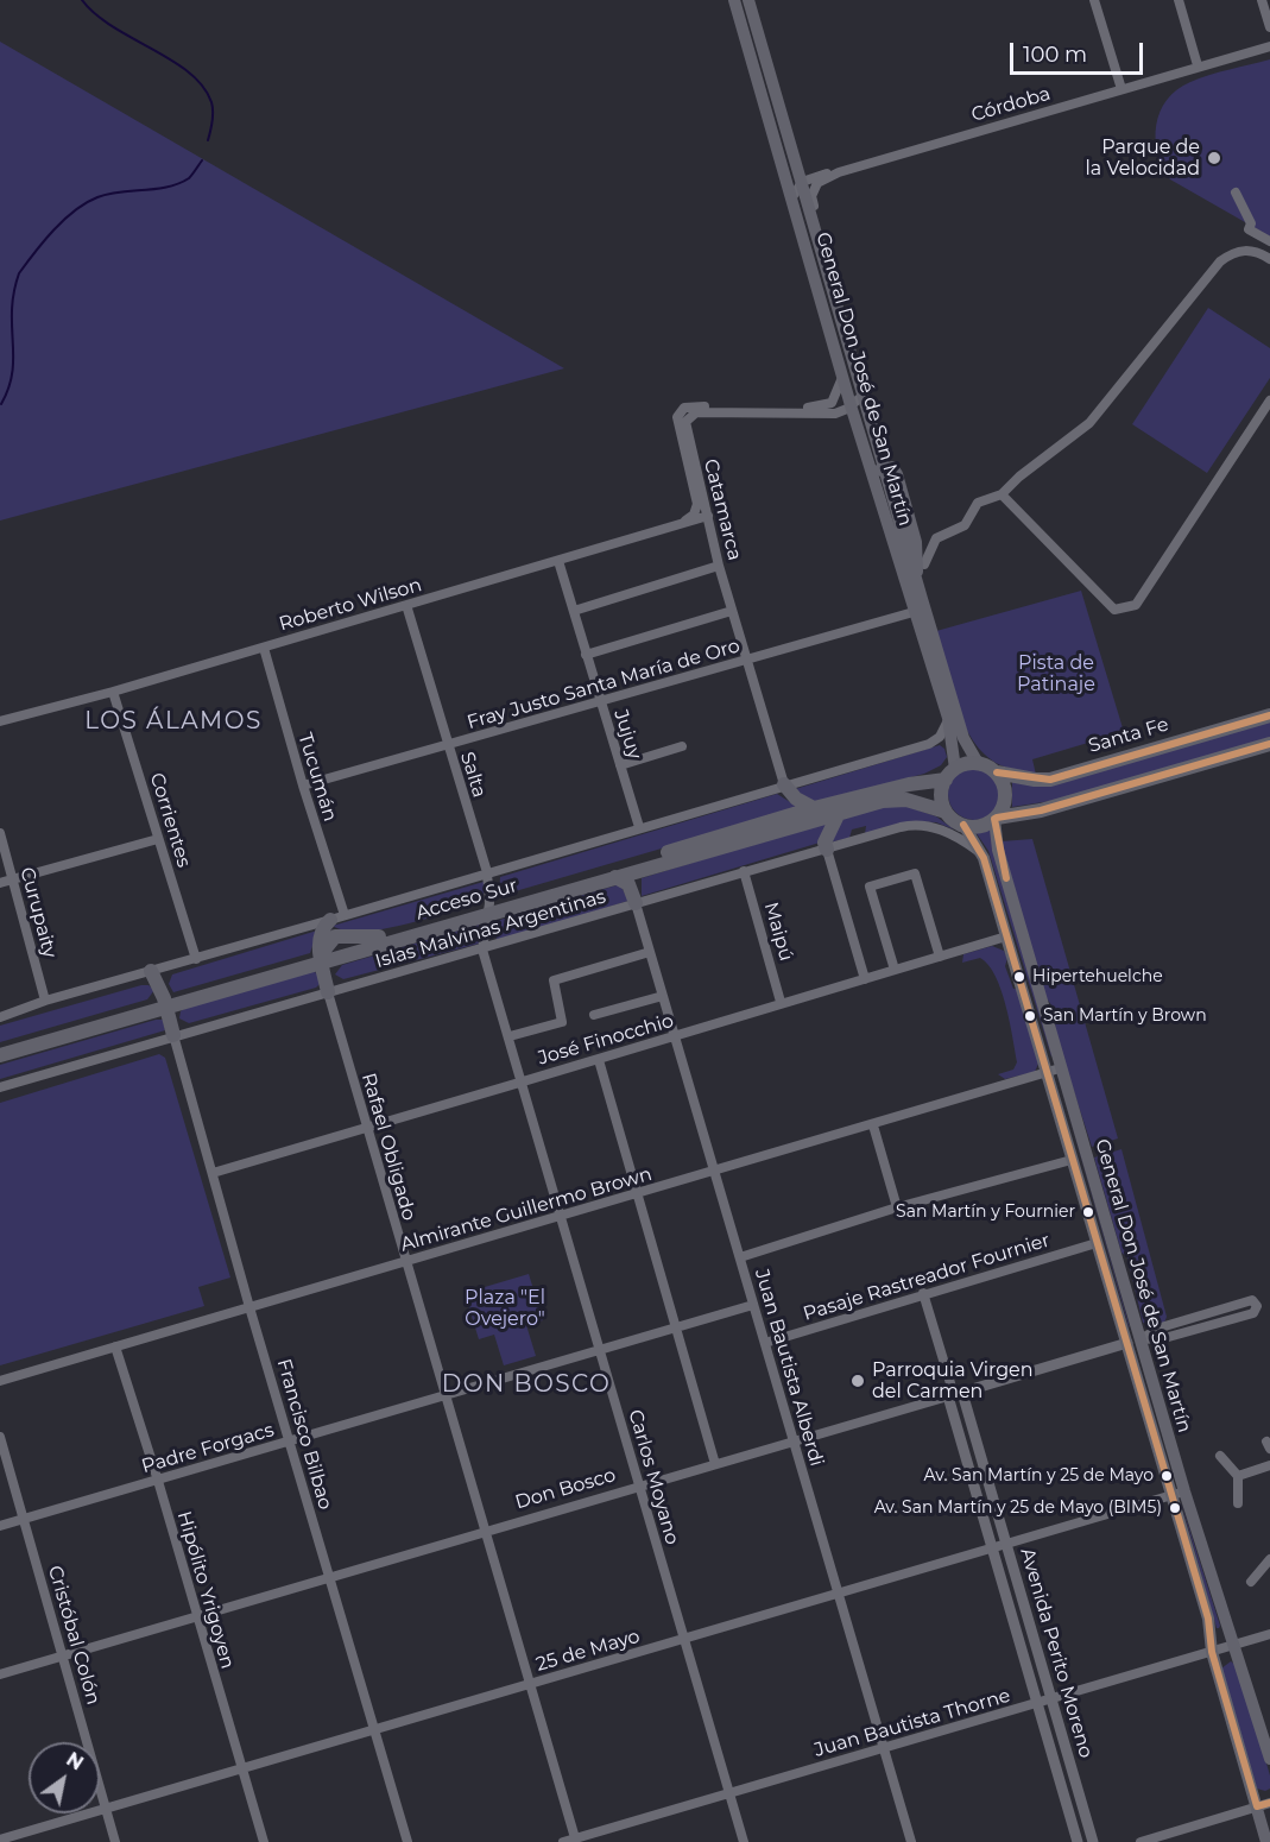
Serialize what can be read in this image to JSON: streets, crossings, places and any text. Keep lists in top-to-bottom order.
{
  "streets": {
    "main road": ["General Don José de San Martín", "Santa Fe", "Acceso Sur"],
    "street": [
      "Córdoba",
      "Catamarca",
      "Roberto Wilson",
      "Fray Justo Santa María de Oro",
      "Jujuy",
      "Salta",
      "Tucumán",
      "Corrientes",
      "Curupaity",
      "Islas Malvinas Argentinas",
      "Maipú",
      "José Finocchio",
      "Rafael Obligado",
      "Almirante Guillermo Brown",
      "Pasaje Rastreador Fournier",
      "Juan Bautista Alberdi",
      "Francisco Bilbao",
      "Padre Forgacs",
      "Carlos Moyano",
      "Don Bosco",
      "Hipólito Yrigoyen",
      "Cristóbal Colón",
      "25 de Mayo",
      "Avenida Perito Moreno",
      "Juan Bautista Thorne"
    ]
  },
  "crossings": [
    ["Córdoba", "General Don José de San Martín"],
    ["General Don José de San Martín", "Fray Justo Santa María de Oro"],
    ["General Don José de San Martín", "Santa Fe"],
    ["General Don José de San Martín", "Acceso Sur"],
    ["General Don José de San Martín", "Islas Malvinas Argentinas"],
    ["General Don José de San Martín", "José Finocchio"],
    ["General Don José de San Martín", "Almirante Guillermo Brown"],
    ["General Don José de San Martín", "Pasaje Rastreador Fournier"],
    ["General Don José de San Martín", "Don Bosco"],
    ["General Don José de San Martín", "25 de Mayo"],
    ["General Don José de San Martín", "Juan Bautista Thorne"],
    ["Catamarca", "Roberto Wilson"],
    ["Catamarca", "Fray Justo Santa María de Oro"],
    ["Roberto Wilson", "Jujuy"],
    ["Roberto Wilson", "Salta"],
    ["Roberto Wilson", "Tucumán"],
    ["Roberto Wilson", "Corrientes"],
    ["Fray Justo Santa María de Oro", "Jujuy"],
    ["Fray Justo Santa María de Oro", "Salta"],
    ["Fray Justo Santa María de Oro", "Tucumán"],
    ["Santa Fe", "Acceso Sur"],
    ["Salta", "Acceso Sur"],
    ["Salta", "Carlos Moyano"],
    ["Acceso Sur", "Carlos Moyano"],
    ["Islas Malvinas Argentinas", "Maipú"],
    ["Islas Malvinas Argentinas", "Rafael Obligado"],
    ["Islas Malvinas Argentinas", "Juan Bautista Alberdi"],
    ["Islas Malvinas Argentinas", "Francisco Bilbao"],
    ["Islas Malvinas Argentinas", "Carlos Moyano"],
    ["Maipú", "José Finocchio"],
    ["José Finocchio", "Rafael Obligado"],
    ["José Finocchio", "Juan Bautista Alberdi"],
    ["José Finocchio", "Francisco Bilbao"],
    ["José Finocchio", "Carlos Moyano"],
    ["Rafael Obligado", "Almirante Guillermo Brown"],
    ["Rafael Obligado", "Padre Forgacs"],
    ["Rafael Obligado", "Don Bosco"],
    ["Rafael Obligado", "25 de Mayo"],
    ["Rafael Obligado", "Juan Bautista Thorne"],
    ["Almirante Guillermo Brown", "Juan Bautista Alberdi"],
    ["Almirante Guillermo Brown", "Francisco Bilbao"],
    ["Almirante Guillermo Brown", "Carlos Moyano"],
    ["Almirante Guillermo Brown", "Hipólito Yrigoyen"],
    ["Pasaje Rastreador Fournier", "Juan Bautista Alberdi"],
    ["Pasaje Rastreador Fournier", "Avenida Perito Moreno"],
    ["Juan Bautista Alberdi", "Padre Forgacs"],
    ["Juan Bautista Alberdi", "Don Bosco"],
    ["Juan Bautista Alberdi", "25 de Mayo"],
    ["Juan Bautista Alberdi", "Juan Bautista Thorne"],
    ["Francisco Bilbao", "Padre Forgacs"],
    ["Francisco Bilbao", "Don Bosco"],
    ["Francisco Bilbao", "25 de Mayo"],
    ["Padre Forgacs", "Carlos Moyano"],
    ["Padre Forgacs", "Hipólito Yrigoyen"],
    ["Padre Forgacs", "Cristóbal Colón"],
    ["Carlos Moyano", "Don Bosco"],
    ["Carlos Moyano", "25 de Mayo"],
    ["Carlos Moyano", "Juan Bautista Thorne"],
    ["Don Bosco", "Hipólito Yrigoyen"],
    ["Don Bosco", "Cristóbal Colón"],
    ["Don Bosco", "Avenida Perito Moreno"],
    ["Hipólito Yrigoyen", "25 de Mayo"],
    ["Cristóbal Colón", "25 de Mayo"],
    ["25 de Mayo", "Avenida Perito Moreno"],
    ["Avenida Perito Moreno", "Juan Bautista Thorne"]
  ],
  "districts": ["LOS ÁLAMOS", "DON BOSCO"],
  "parks": ["Pista de Patinaje", "Plaza \"El Ovejero\""],
  "places": [
    "Parque de la Velocidad",
    "Hipertehuelche",
    "San Martín y Brown",
    "San Martín y Fournier",
    "Parroquia Virgen del Carmen",
    "Av. San Martín y 25 de Mayo",
    "Av. San Martín y 25 de Mayo (BIM5)"
  ],
  "scale_bar": "100 m",
  "north": "top right"
}
